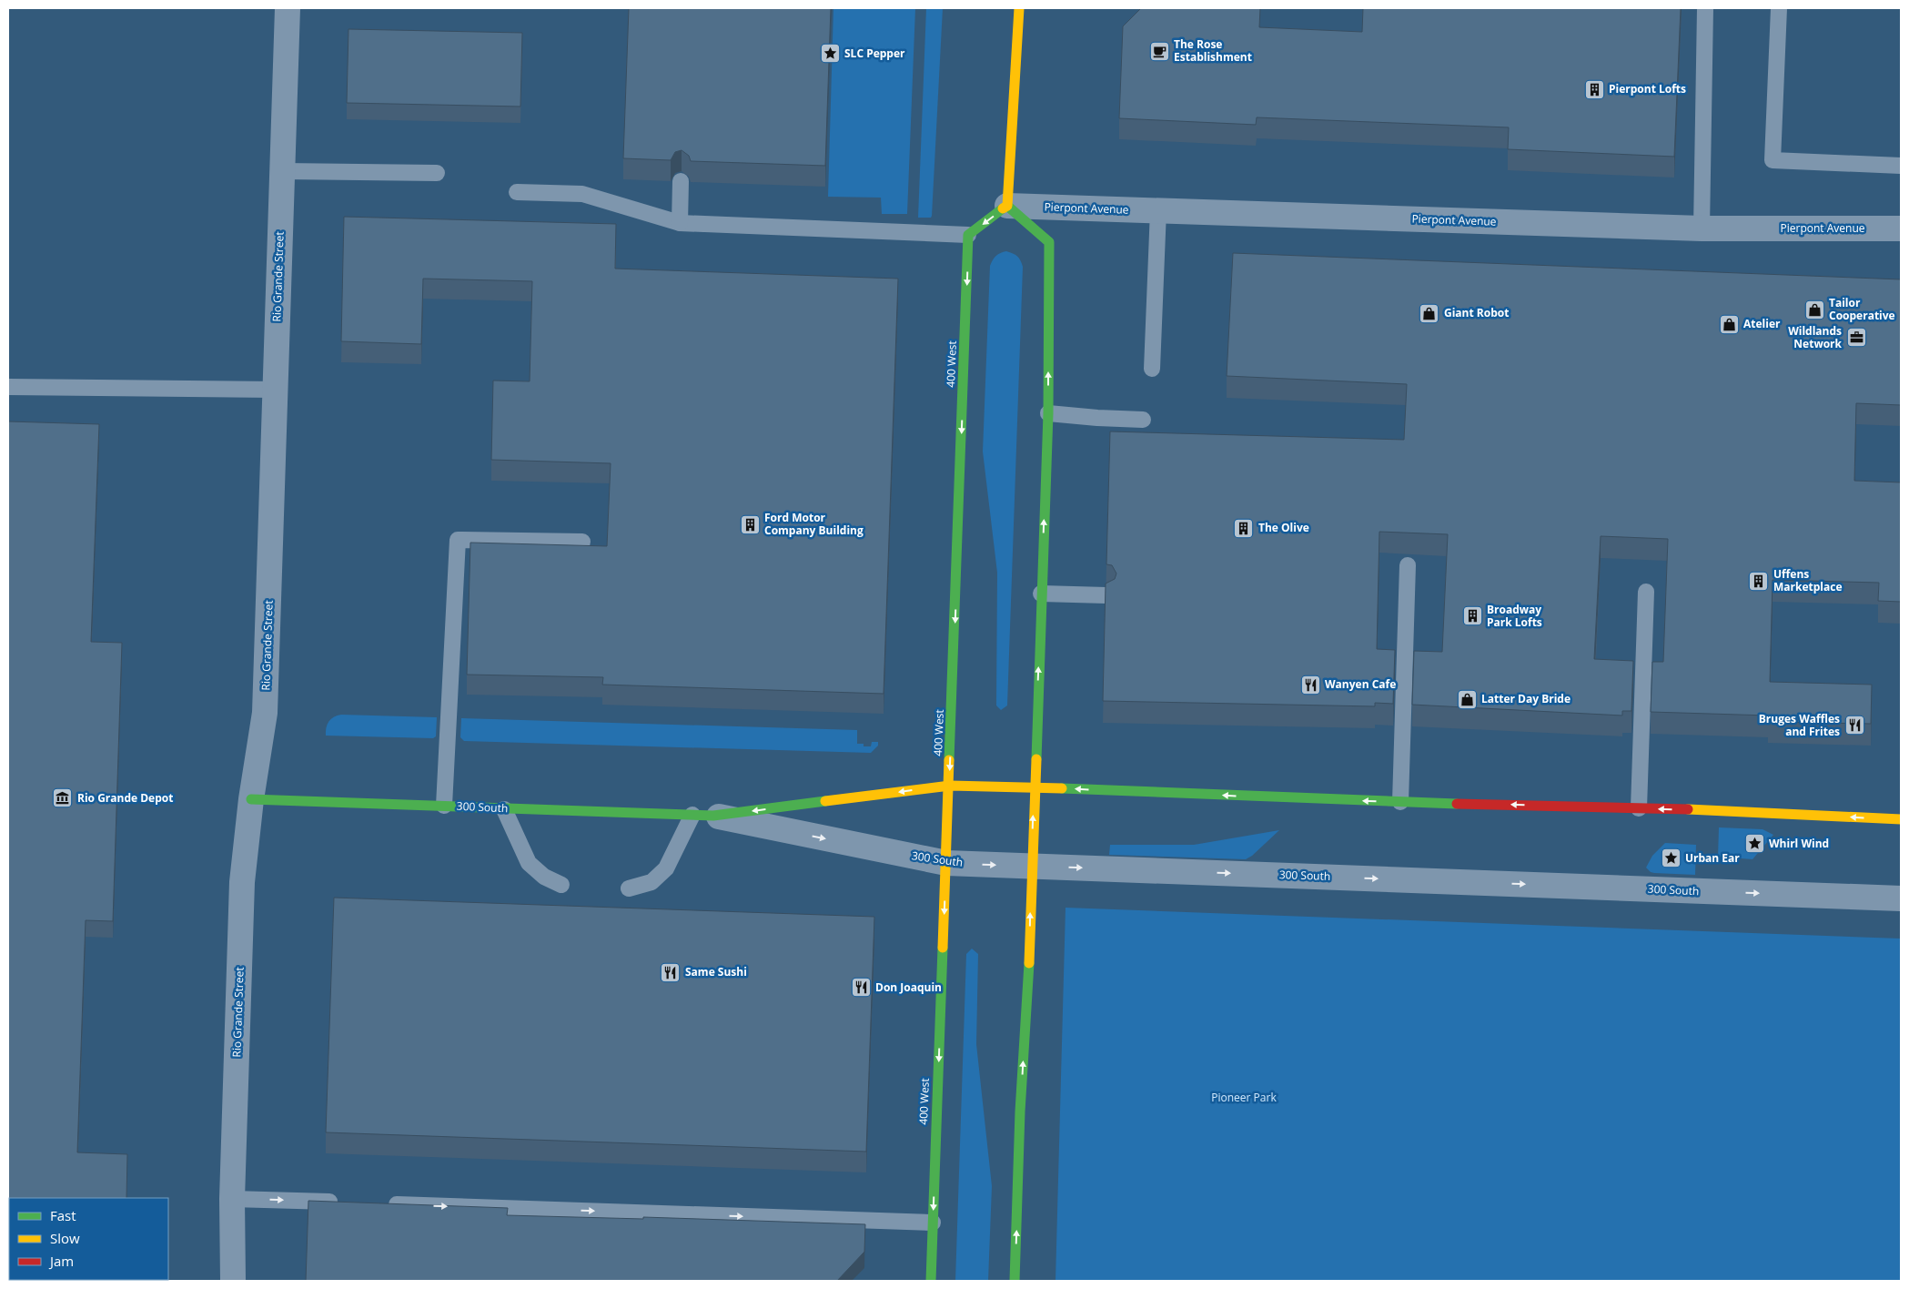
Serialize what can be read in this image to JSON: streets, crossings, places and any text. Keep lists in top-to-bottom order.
{
  "streets": {
    "street": [
      "Pierpont Avenue",
      "Rio Grande Street",
      "400 West",
      "300 South"
    ]
  },
  "crossings": [
    ["Rio Grande Street", "300 South"],
    ["400 West", "300 South"]
  ],
  "parks": ["Pioneer Park"],
  "places": {
    "cafe": ["The Rose Establishment"],
    "place": ["SLC Pepper", "Whirl Wind", "Urban Ear"],
    "building": [
      "Pierpont Lofts",
      "Ford Motor Company Building",
      "The Olive",
      "Uffens Marketplace",
      "Broadway Park Lofts"
    ],
    "shop": [
      "Tailor Cooperative",
      "Giant Robot",
      "Atelier",
      "Latter Day Bride"
    ],
    "office": ["Wildlands Network"],
    "restaurant": [
      "Wanyen Cafe",
      "Bruges Waffles and Frites",
      "Same Sushi",
      "Don Joaquin"
    ],
    "museum": ["Rio Grande Depot"]
  },
  "legend": ["Fast", "Slow", "Jam"]
}
